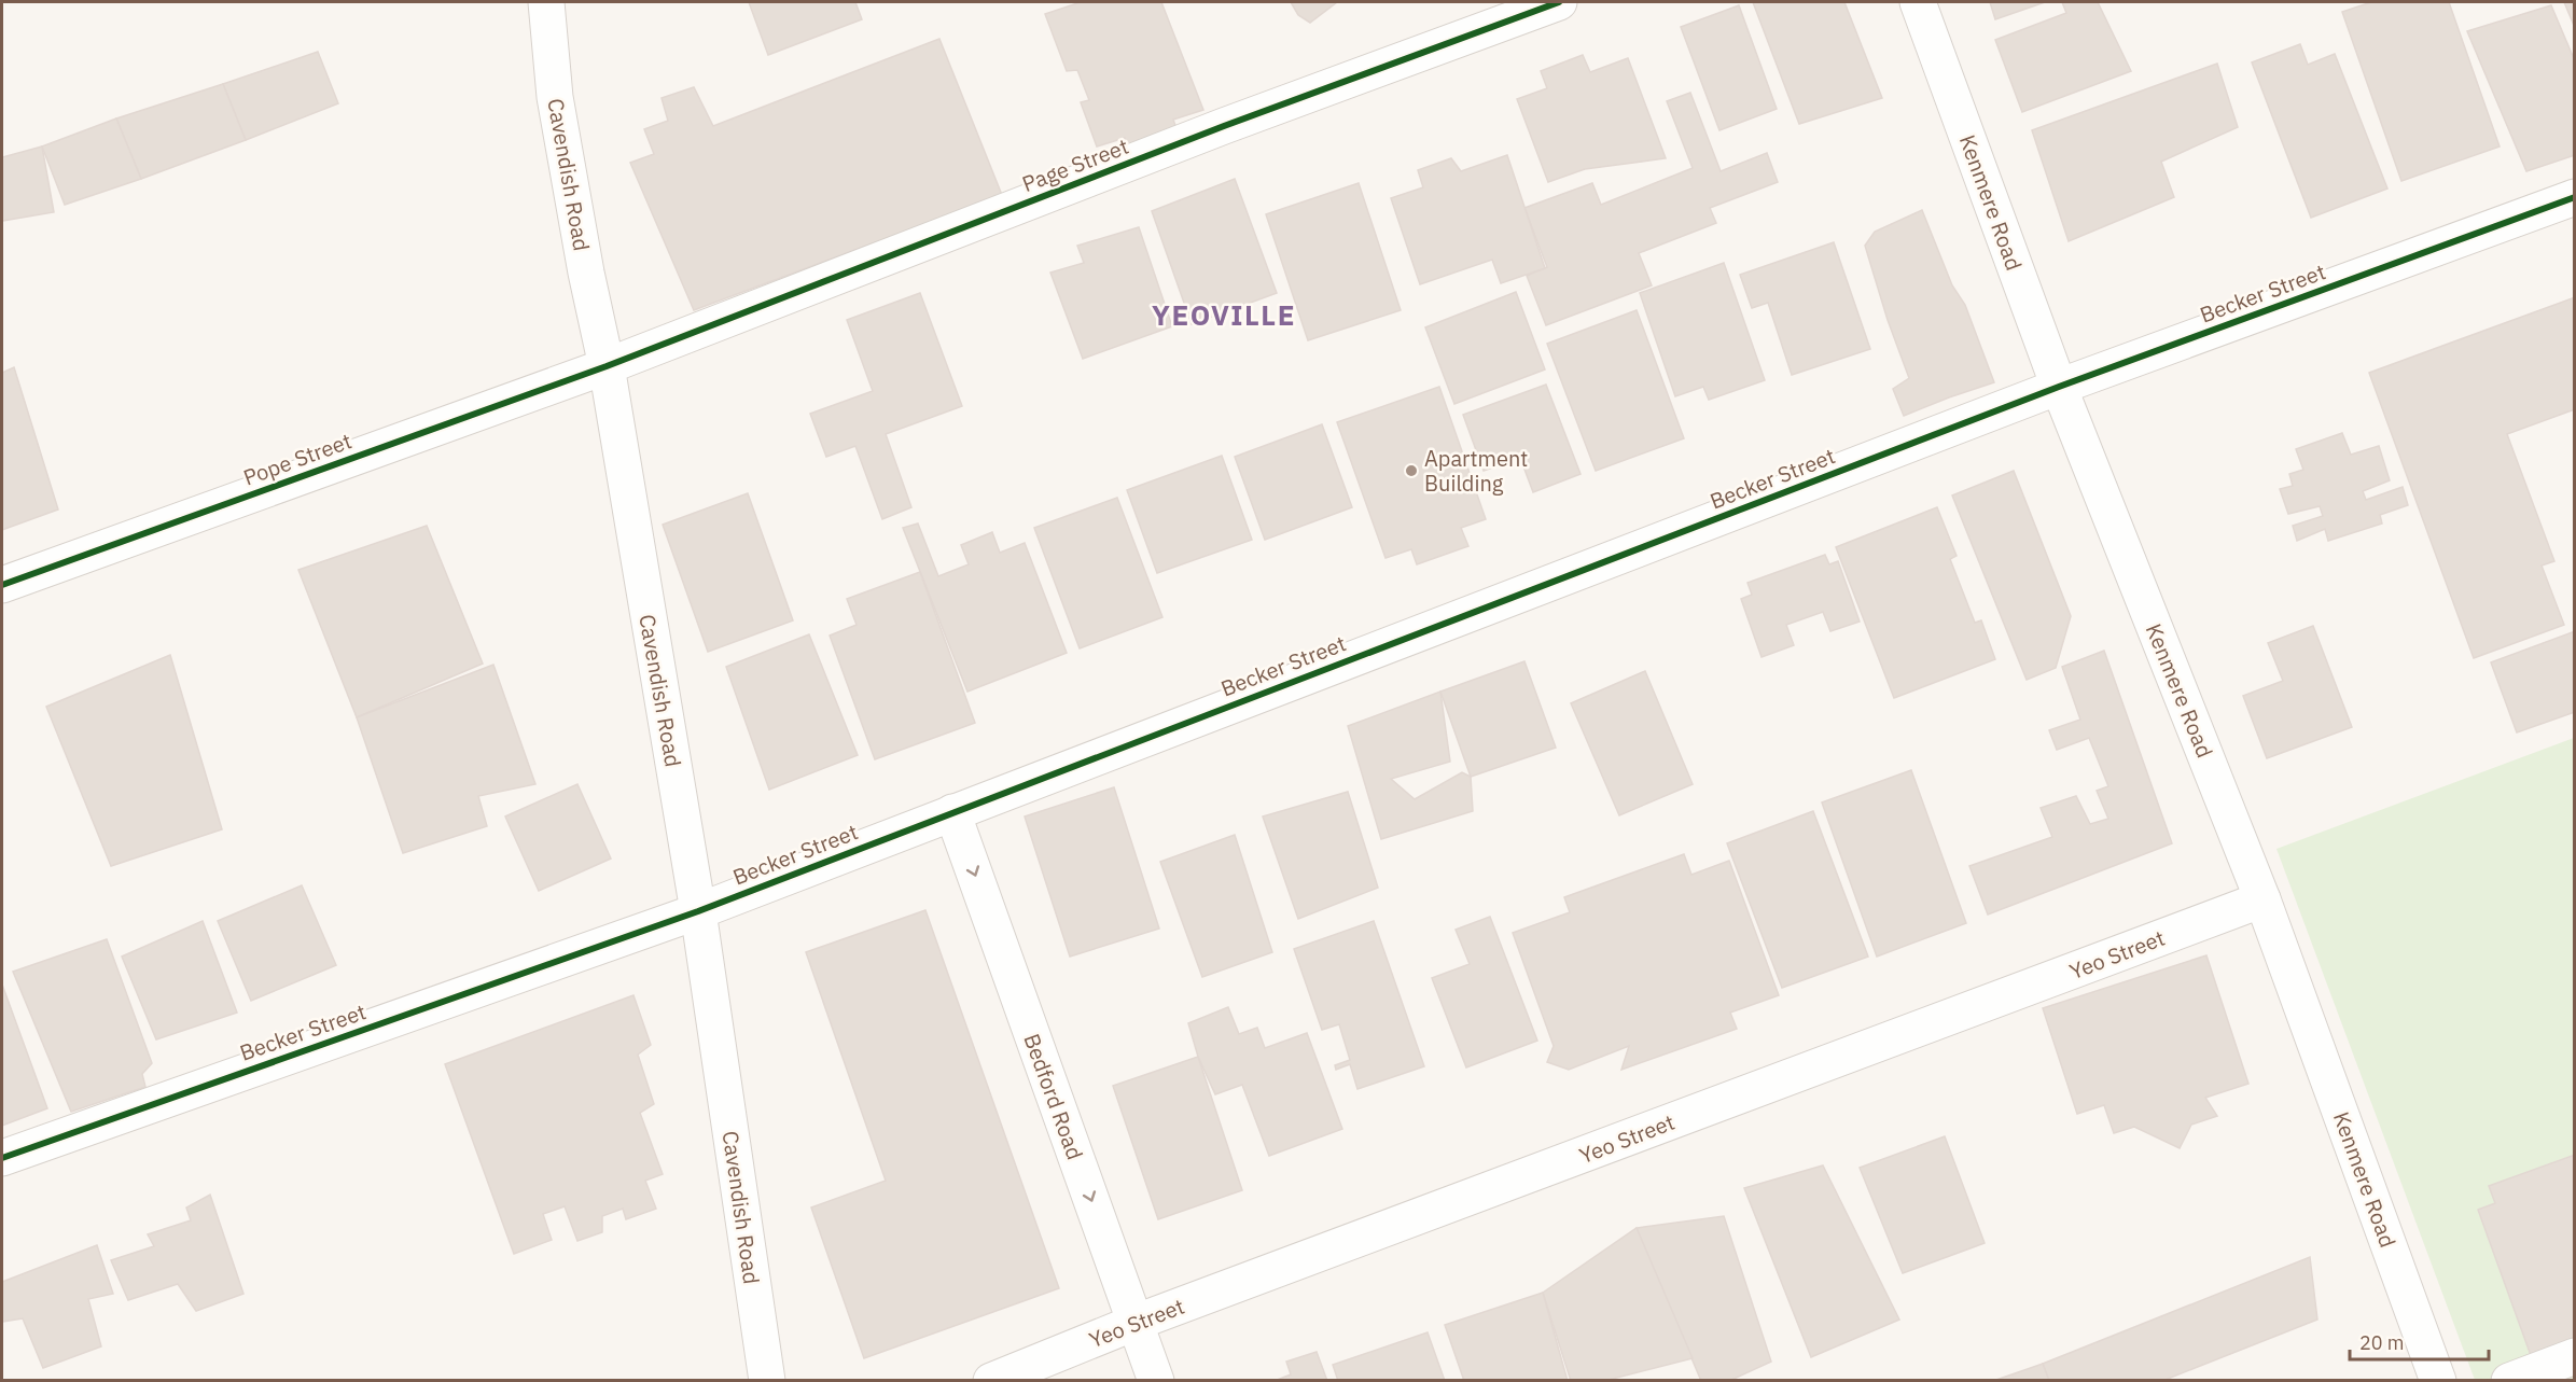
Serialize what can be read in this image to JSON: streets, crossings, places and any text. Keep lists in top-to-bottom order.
{
  "streets": {
    "street": [
      "Page Street",
      "Cavendish Road",
      "Kenmere Road",
      "Becker Street",
      "Pope Street",
      "Yeo Street",
      "Bedford Road"
    ]
  },
  "crossings": [
    ["Page Street", "Cavendish Road"],
    ["Page Street", "Pope Street"],
    ["Cavendish Road", "Becker Street"],
    ["Cavendish Road", "Pope Street"],
    ["Kenmere Road", "Becker Street"],
    ["Kenmere Road", "Yeo Street"],
    ["Becker Street", "Bedford Road"],
    ["Yeo Street", "Bedford Road"]
  ],
  "one_way": ["Bedford Road"],
  "districts": ["YEOVILLE"],
  "places": ["Apartment Building"],
  "scale_bar": "20 m"
}
